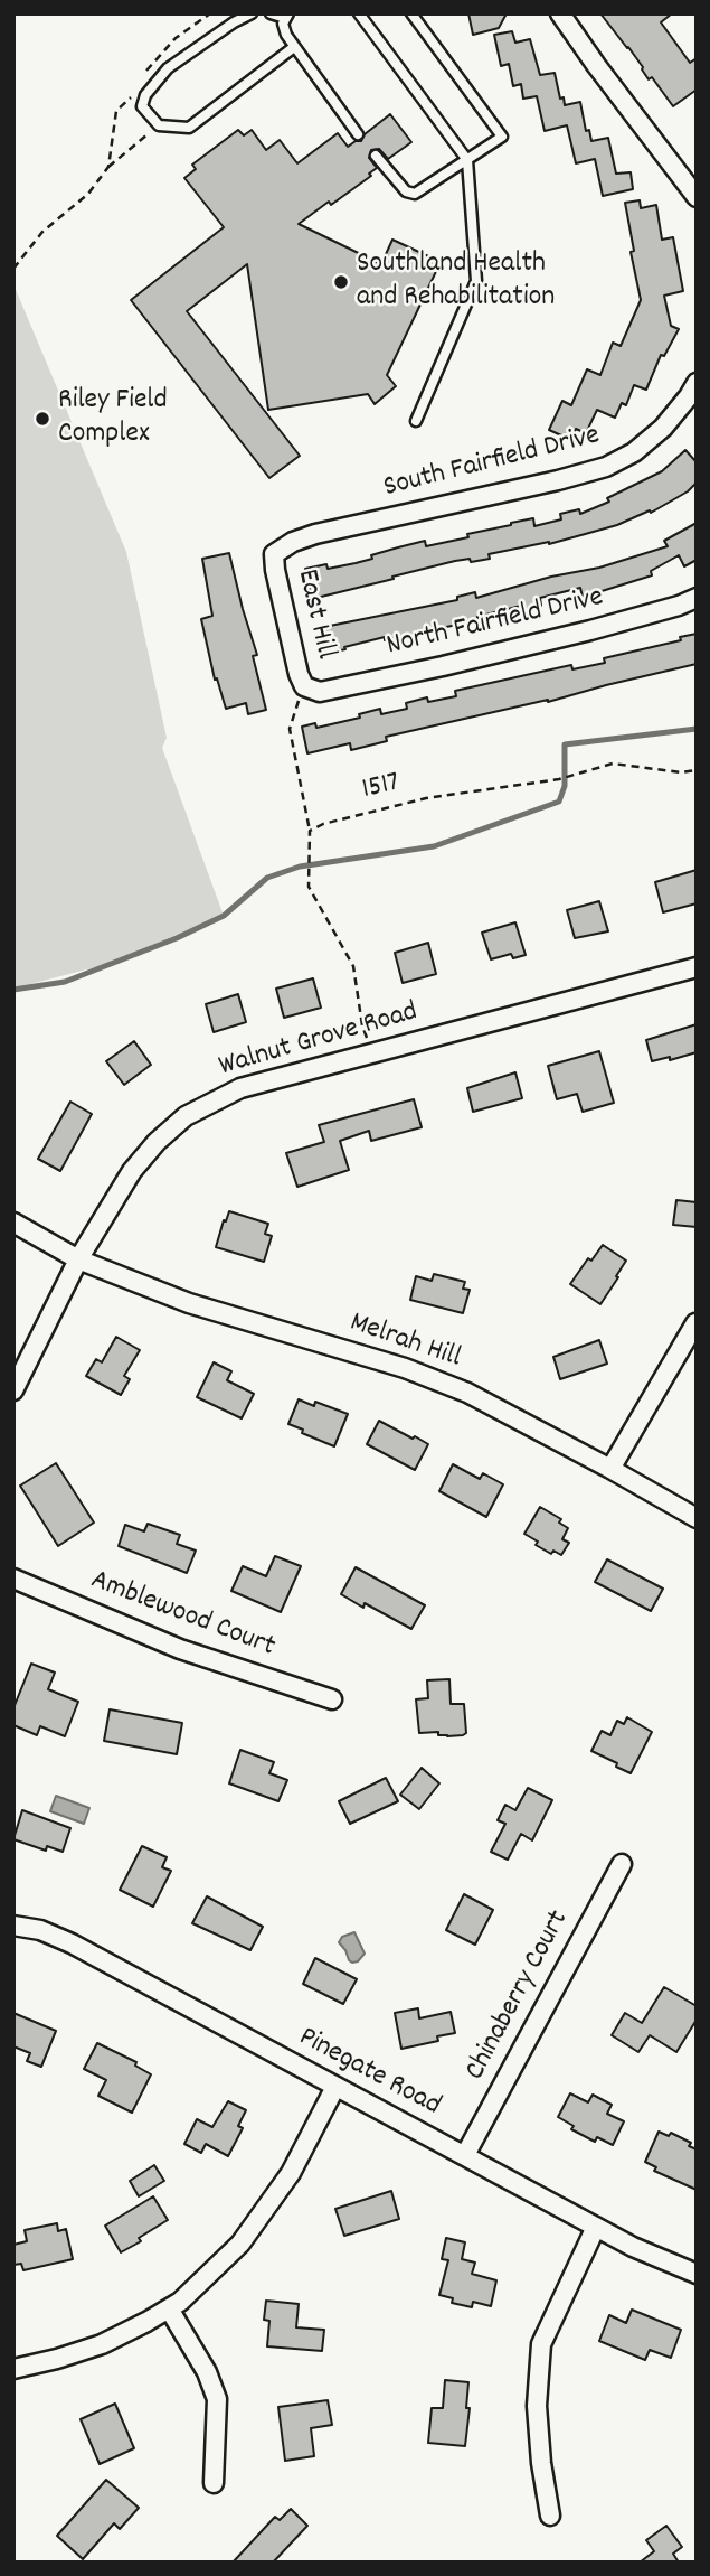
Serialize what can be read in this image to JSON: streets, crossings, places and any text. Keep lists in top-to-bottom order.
{
  "streets": {
    "street": [
      "South Fairfield Drive",
      "East Hill",
      "North Fairfield Drive",
      "Walnut Grove Road",
      "Melrah Hill",
      "Amblewood Court",
      "Chinaberry Court",
      "Pinegate Road"
    ],
    "path": ["1517"]
  },
  "crossings": [
    ["South Fairfield Drive", "East Hill"],
    ["East Hill", "North Fairfield Drive"],
    ["Walnut Grove Road", "Melrah Hill"],
    ["Chinaberry Court", "Pinegate Road"]
  ],
  "places": ["Southland Health and Rehabilitation", "Riley Field Complex"]
}
